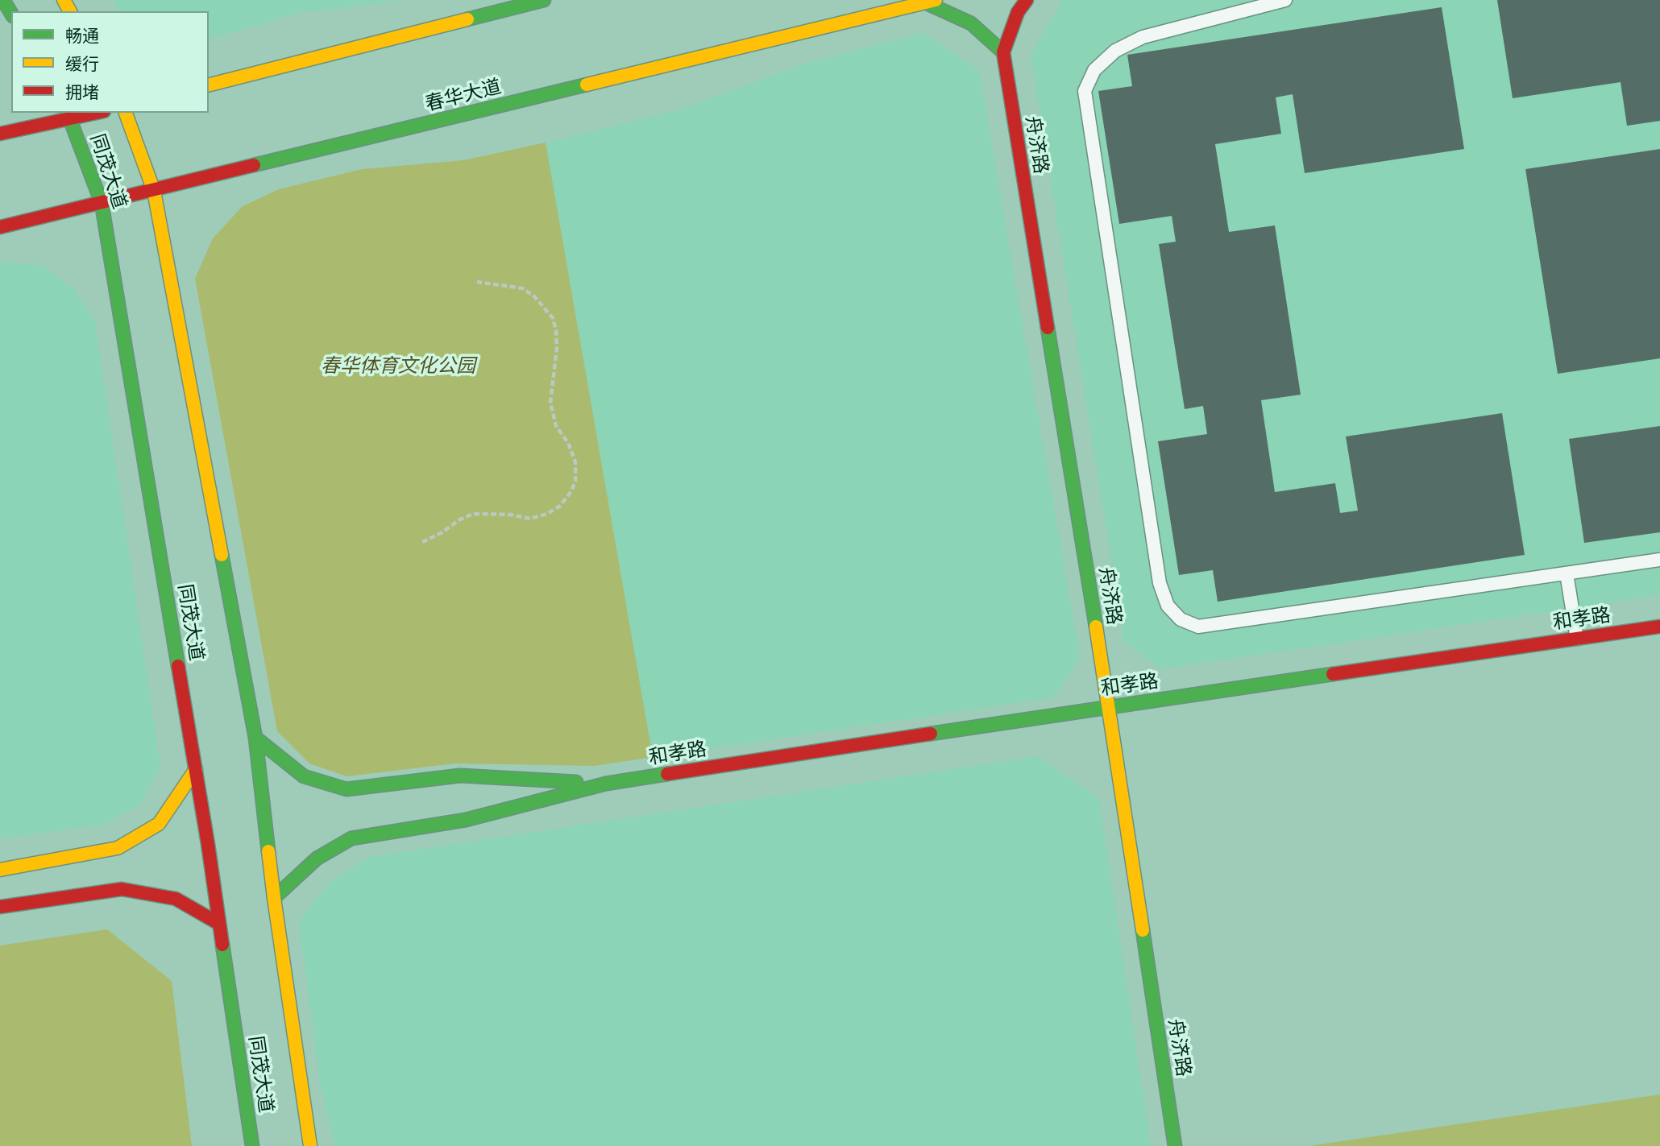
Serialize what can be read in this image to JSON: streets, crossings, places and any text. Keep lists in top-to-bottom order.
{
  "streets": {
    "main road": [
      "春华大道",
      "舟济路",
      "同茂大道",
      "和孝路"
    ]
  },
  "crossings": [
    ["春华大道", "同茂大道"],
    ["舟济路", "和孝路"]
  ],
  "parks": ["春华体育文化公园"],
  "legend": ["畅通", "缓行", "拥堵"]
}
